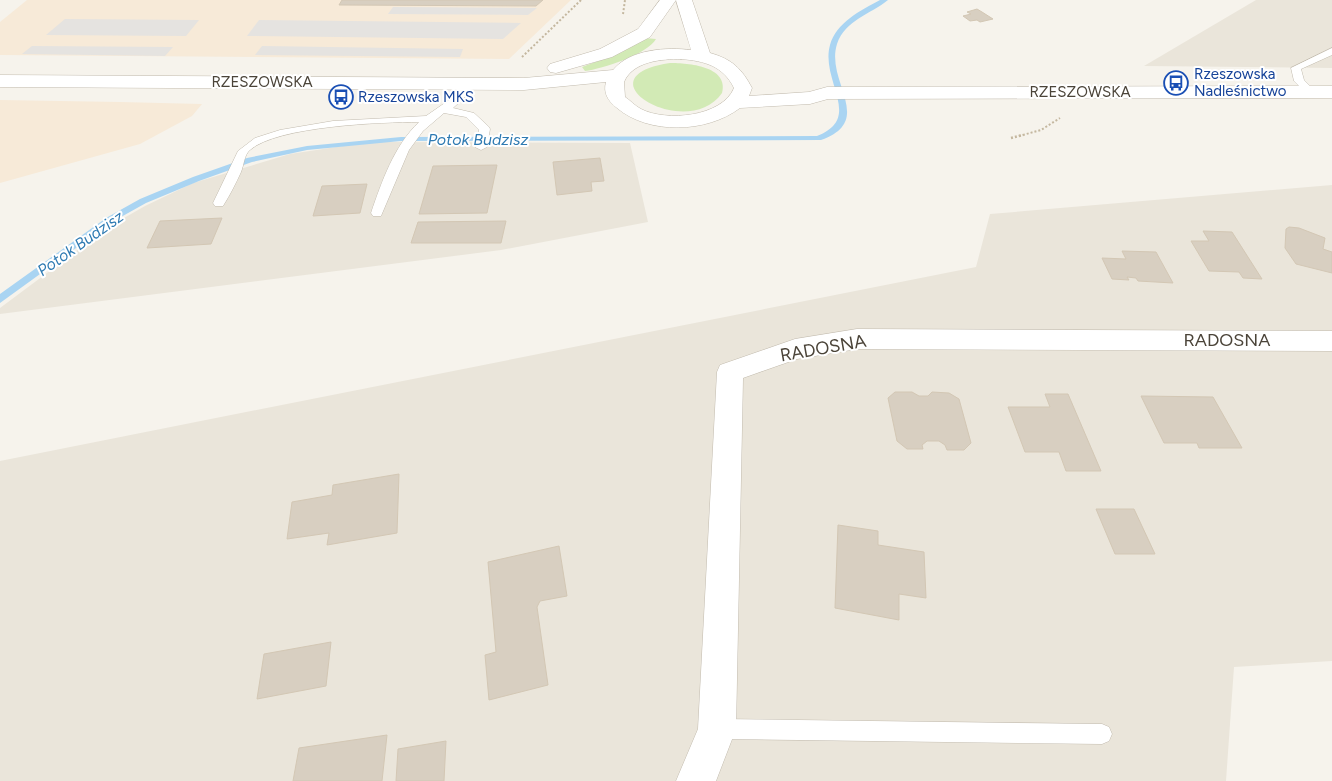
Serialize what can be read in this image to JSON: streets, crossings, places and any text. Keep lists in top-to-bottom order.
{
  "streets": {
    "street": ["RZESZOWSKA", "RADOSNA"]
  },
  "water": ["Potok Budzisz"],
  "places": {
    "bus stop": ["Rzeszowska Nadleśnictwo", "Rzeszowska MKS"]
  }
}
